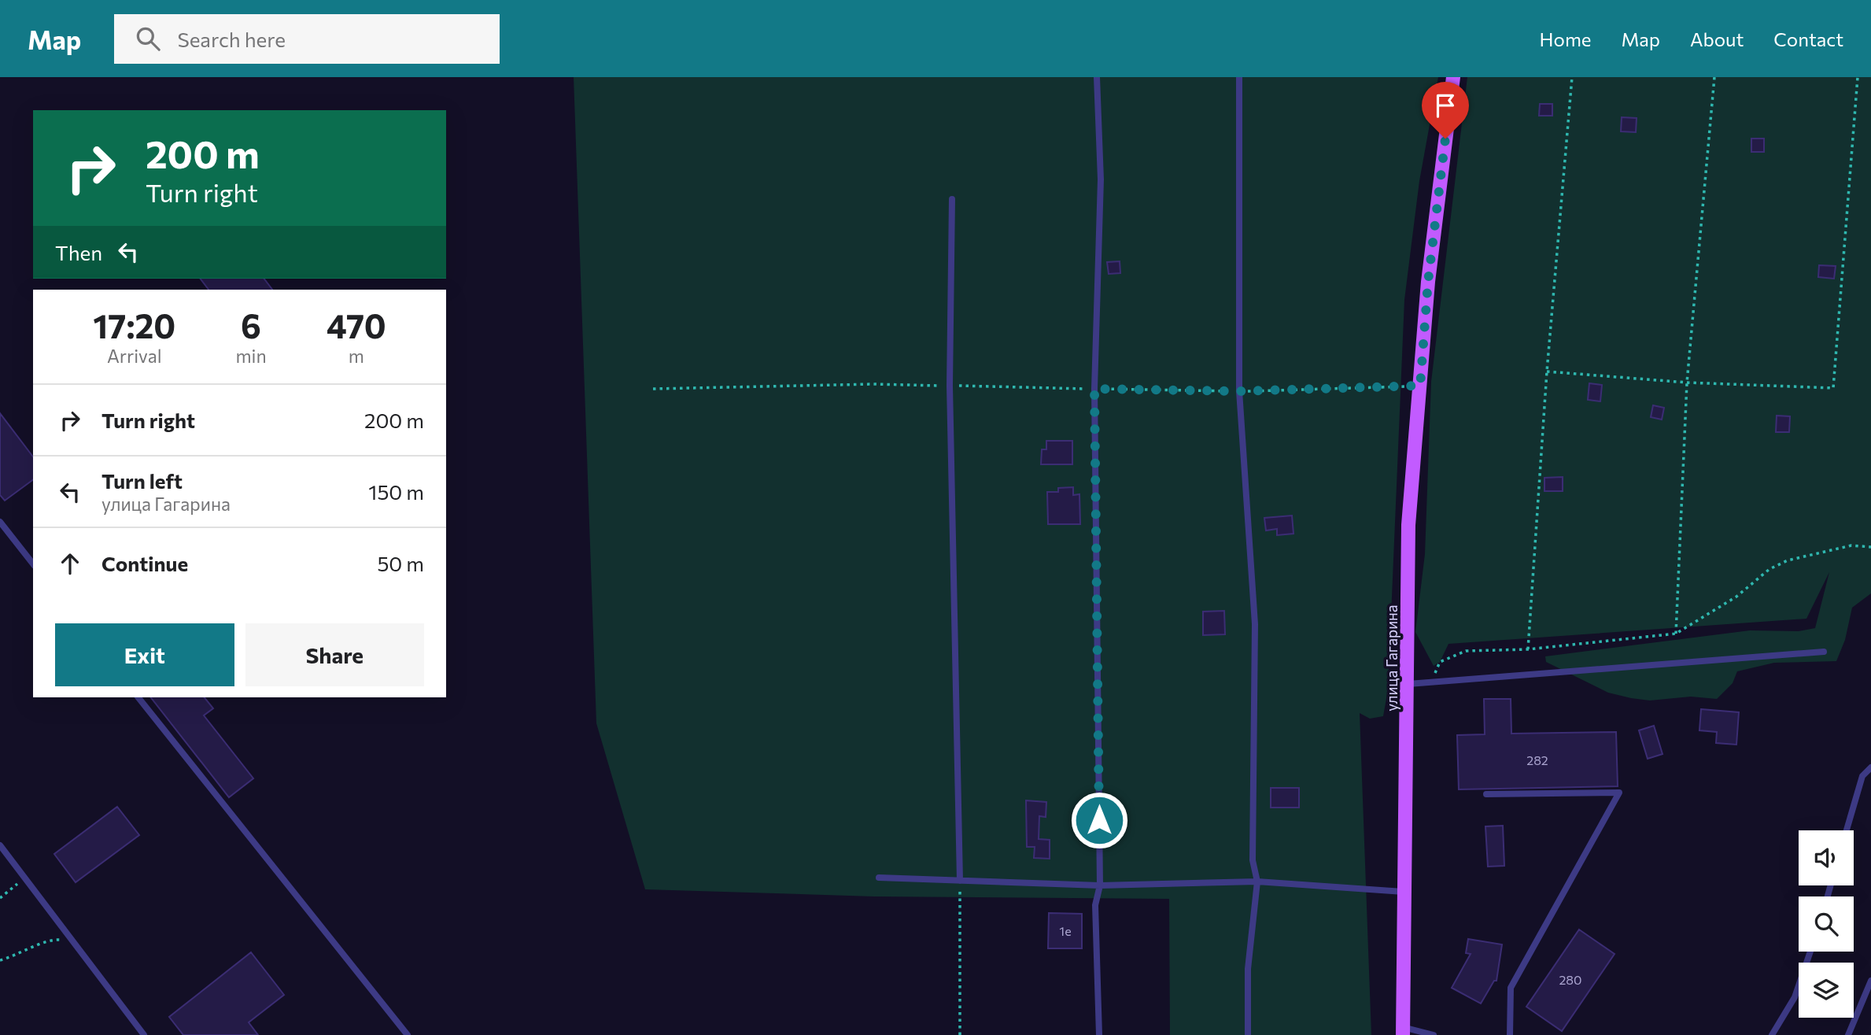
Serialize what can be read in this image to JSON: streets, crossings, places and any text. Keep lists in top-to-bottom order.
{
  "streets": {
    "main road": ["улица Гагарина"]
  },
  "house_numbers": ["282", "1е", "280"],
  "page": {
    "header": "Map",
    "search": "Search here",
    "nav": [
      "Home",
      "Map",
      "About",
      "Contact"
    ],
    "turn": ["200 m", "Turn right"],
    "then": "Then",
    "eta": [
      "17:20",
      "Arrival",
      "6",
      "min",
      "470",
      "m"
    ],
    "list": [
      {
        "name": "Turn right",
        "value": "200 m"
      },
      {
        "name": "Turn left",
        "note": "улица Гагарина",
        "value": "150 m"
      },
      {
        "name": "Continue",
        "value": "50 m"
      }
    ],
    "buttons": ["Exit", "Share"]
  }
}
